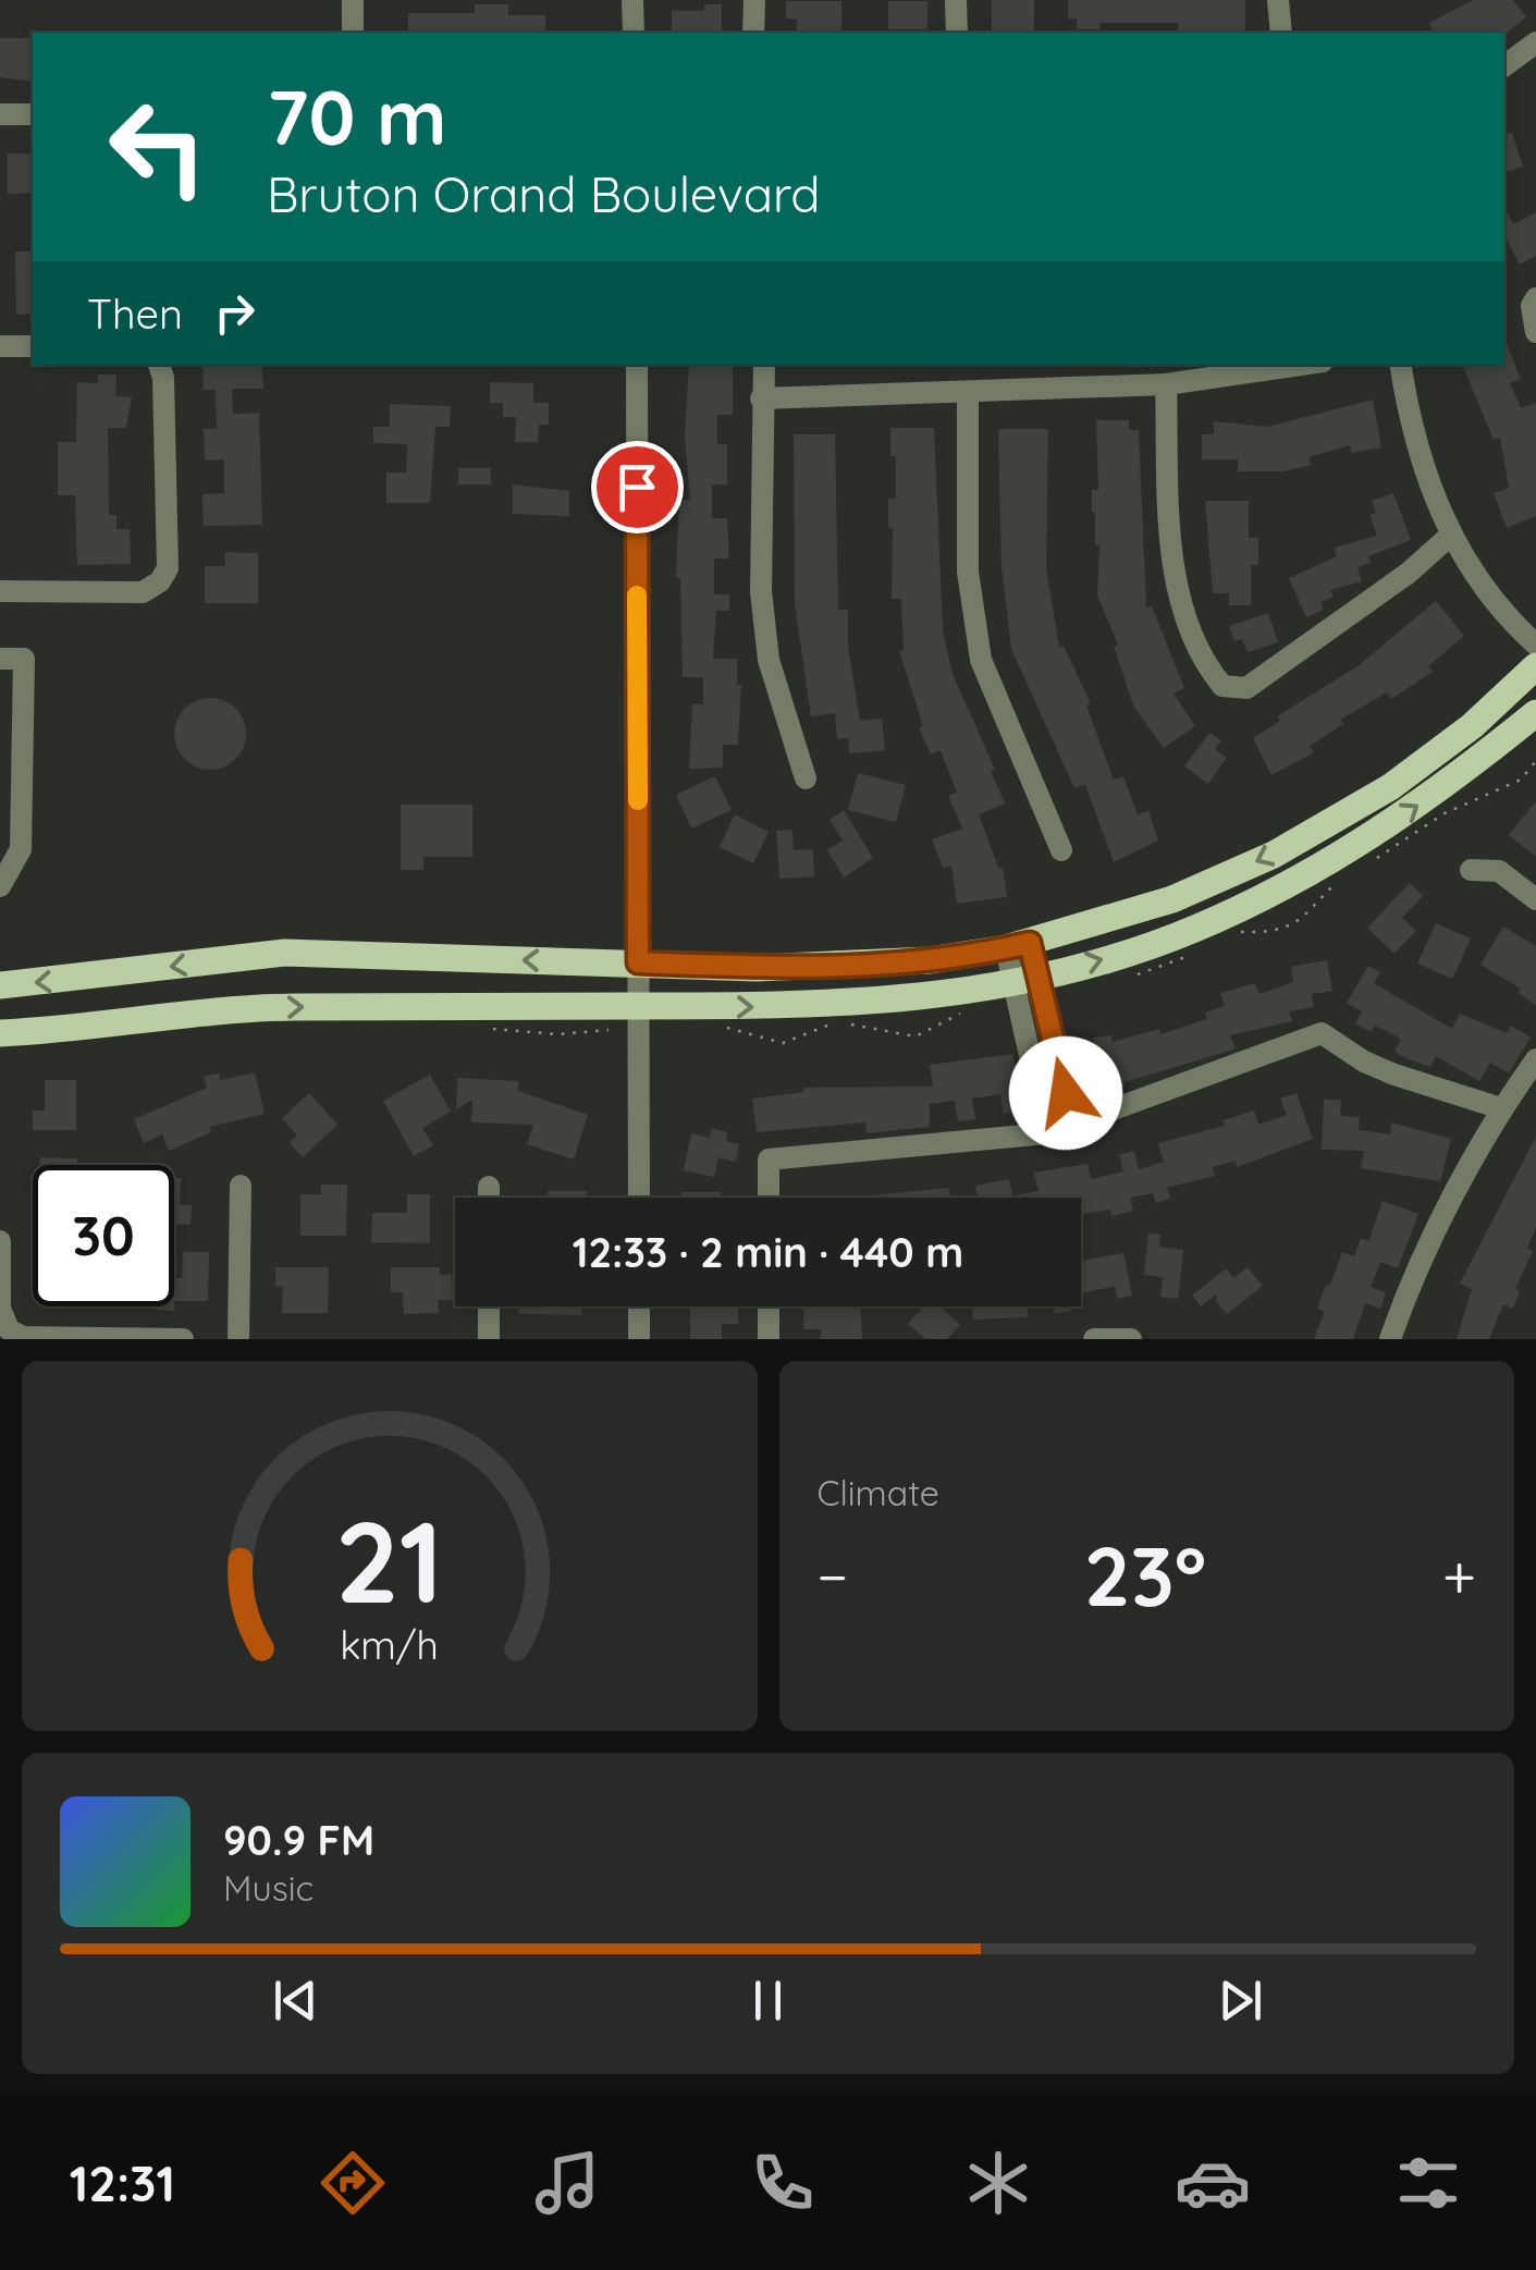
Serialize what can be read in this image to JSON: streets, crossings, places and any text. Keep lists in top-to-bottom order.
{
  "page": {
    "turn": ["70 m", "Bruton Orand Boulevard"],
    "then": "Then",
    "limit": "30",
    "trip": "12:33 · 2 min · 440 m",
    "tile": "Climate",
    "heat": ["−", "23°", "+"],
    "song": ["90.9 FM", "Music"],
    "tabs": "12:31",
    "gauge": ["21", "km/h"]
  }
}
